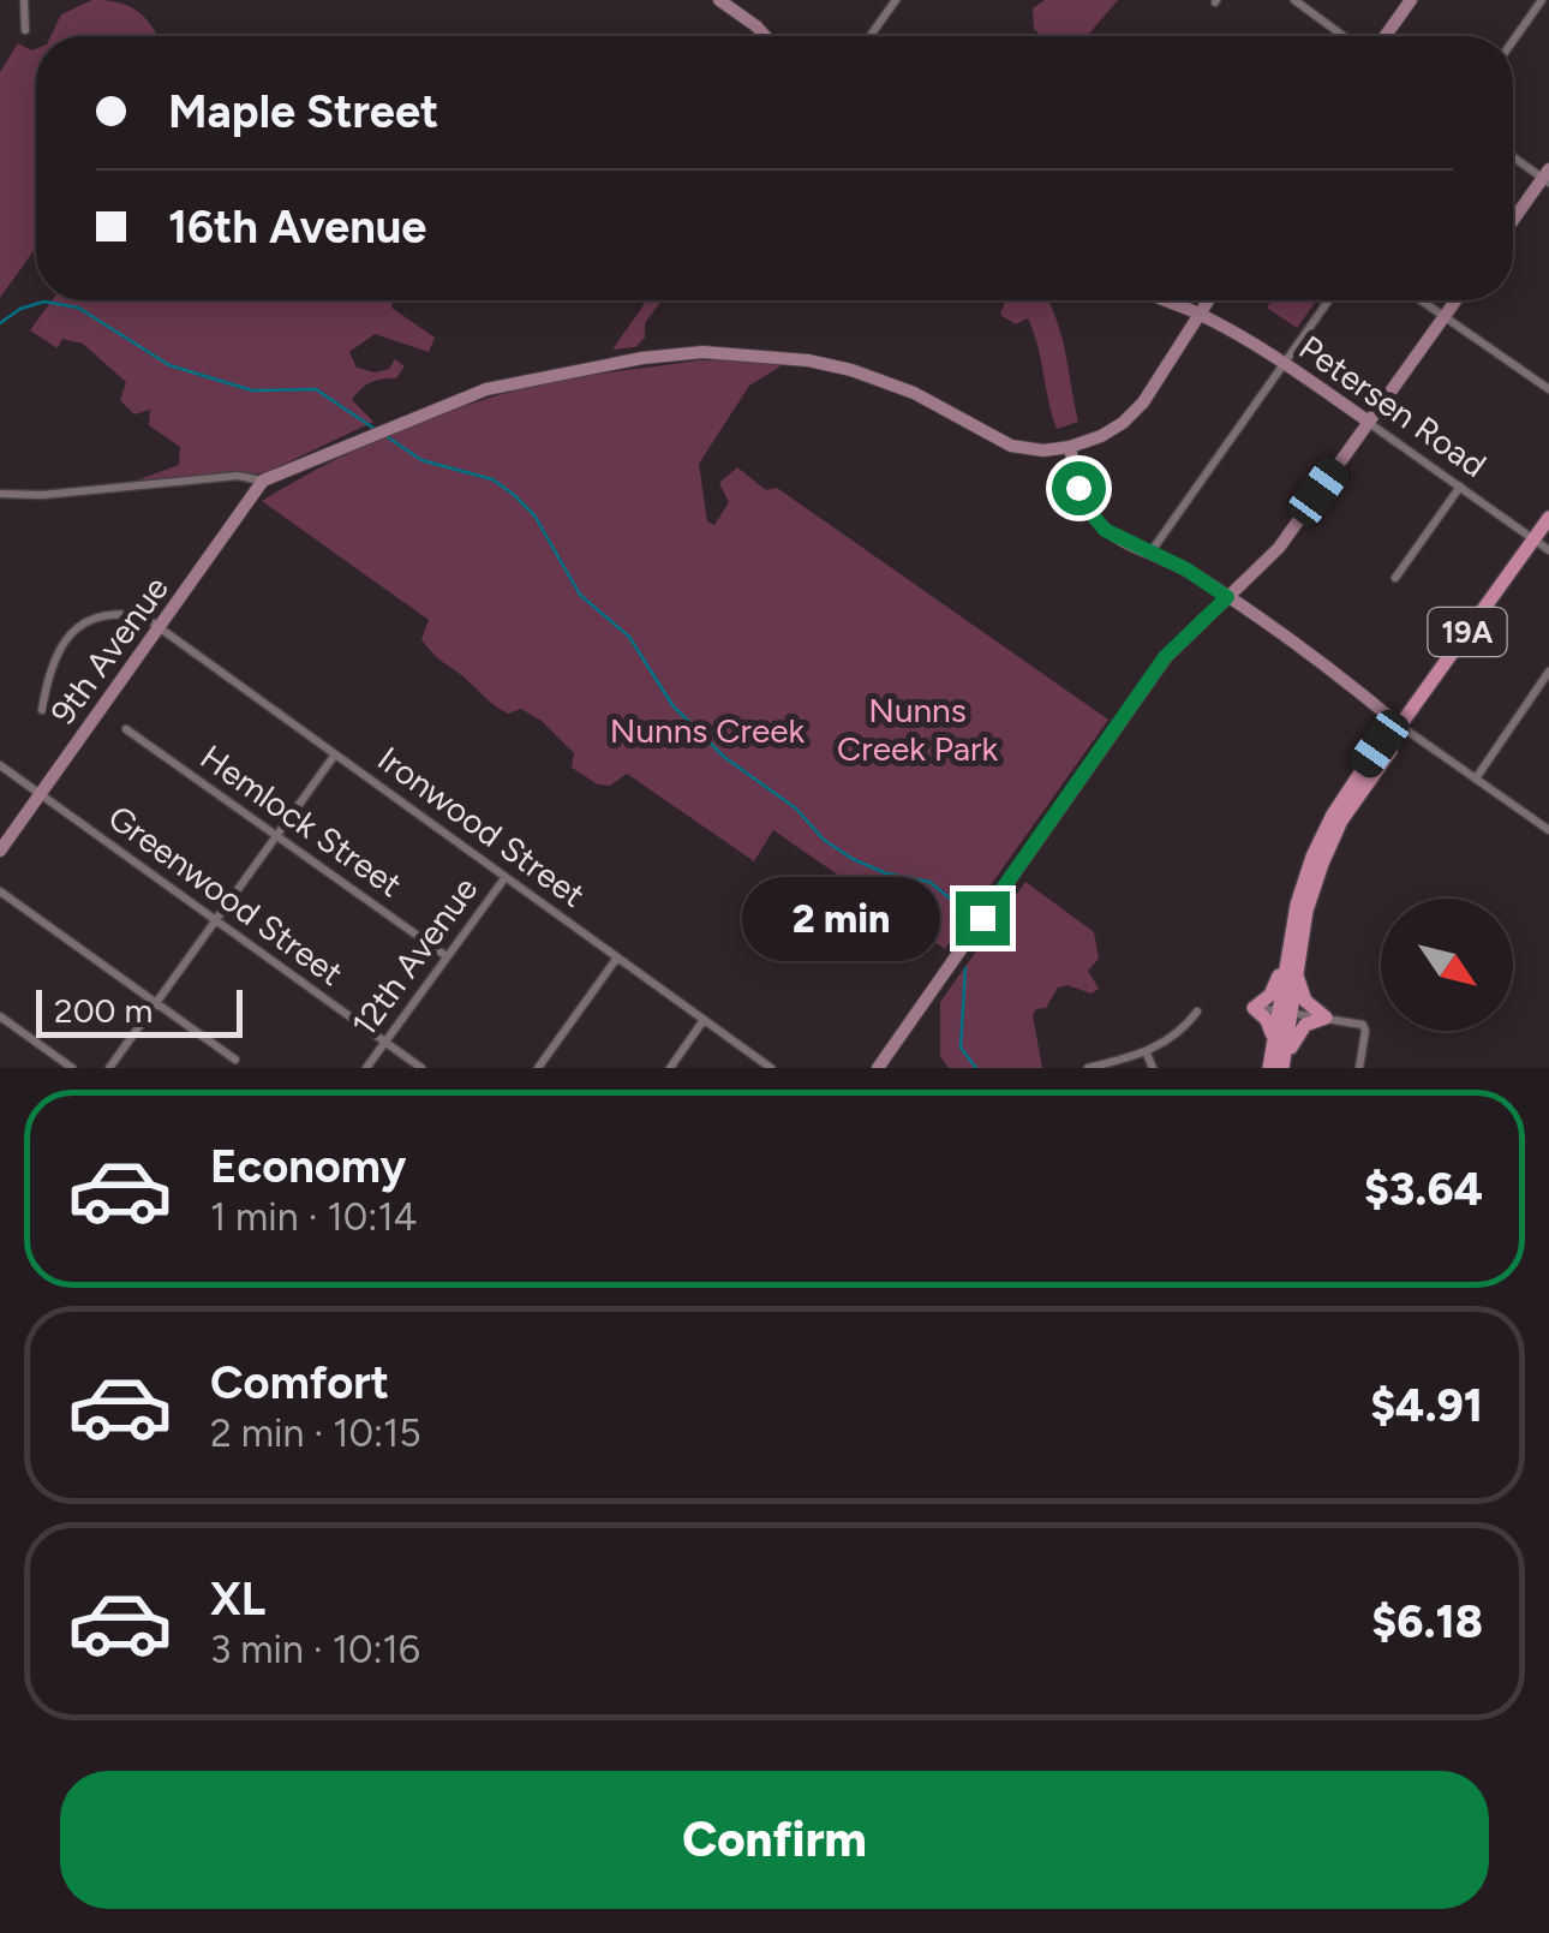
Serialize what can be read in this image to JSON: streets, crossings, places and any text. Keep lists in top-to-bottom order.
{
  "streets": {
    "main road": ["19A"],
    "street": [
      "Petersen Road",
      "9th Avenue",
      "Hemlock Street",
      "Ironwood Street",
      "Greenwood Street",
      "12th Avenue"
    ]
  },
  "crossings": [
    ["Petersen Road", "19A"],
    ["9th Avenue", "Ironwood Street"],
    ["9th Avenue", "Greenwood Street"],
    ["Hemlock Street", "12th Avenue"],
    ["Ironwood Street", "12th Avenue"],
    ["Greenwood Street", "12th Avenue"]
  ],
  "parks": ["Nunns Creek Park", "Nunns Creek"],
  "scale_bar": "200 m",
  "north": "bottom right",
  "page": {
    "banner": ["Maple Street", "16th Avenue"],
    "bubble": "2 min",
    "scale": "200 m",
    "list": [
      {
        "name": "Economy",
        "note": "1 min · 10:14",
        "value": "$3.64"
      },
      {
        "name": "Comfort",
        "note": "2 min · 10:15",
        "value": "$4.91"
      },
      {
        "name": "XL",
        "note": "3 min · 10:16",
        "value": "$6.18"
      }
    ],
    "buttons": "Confirm"
  }
}
